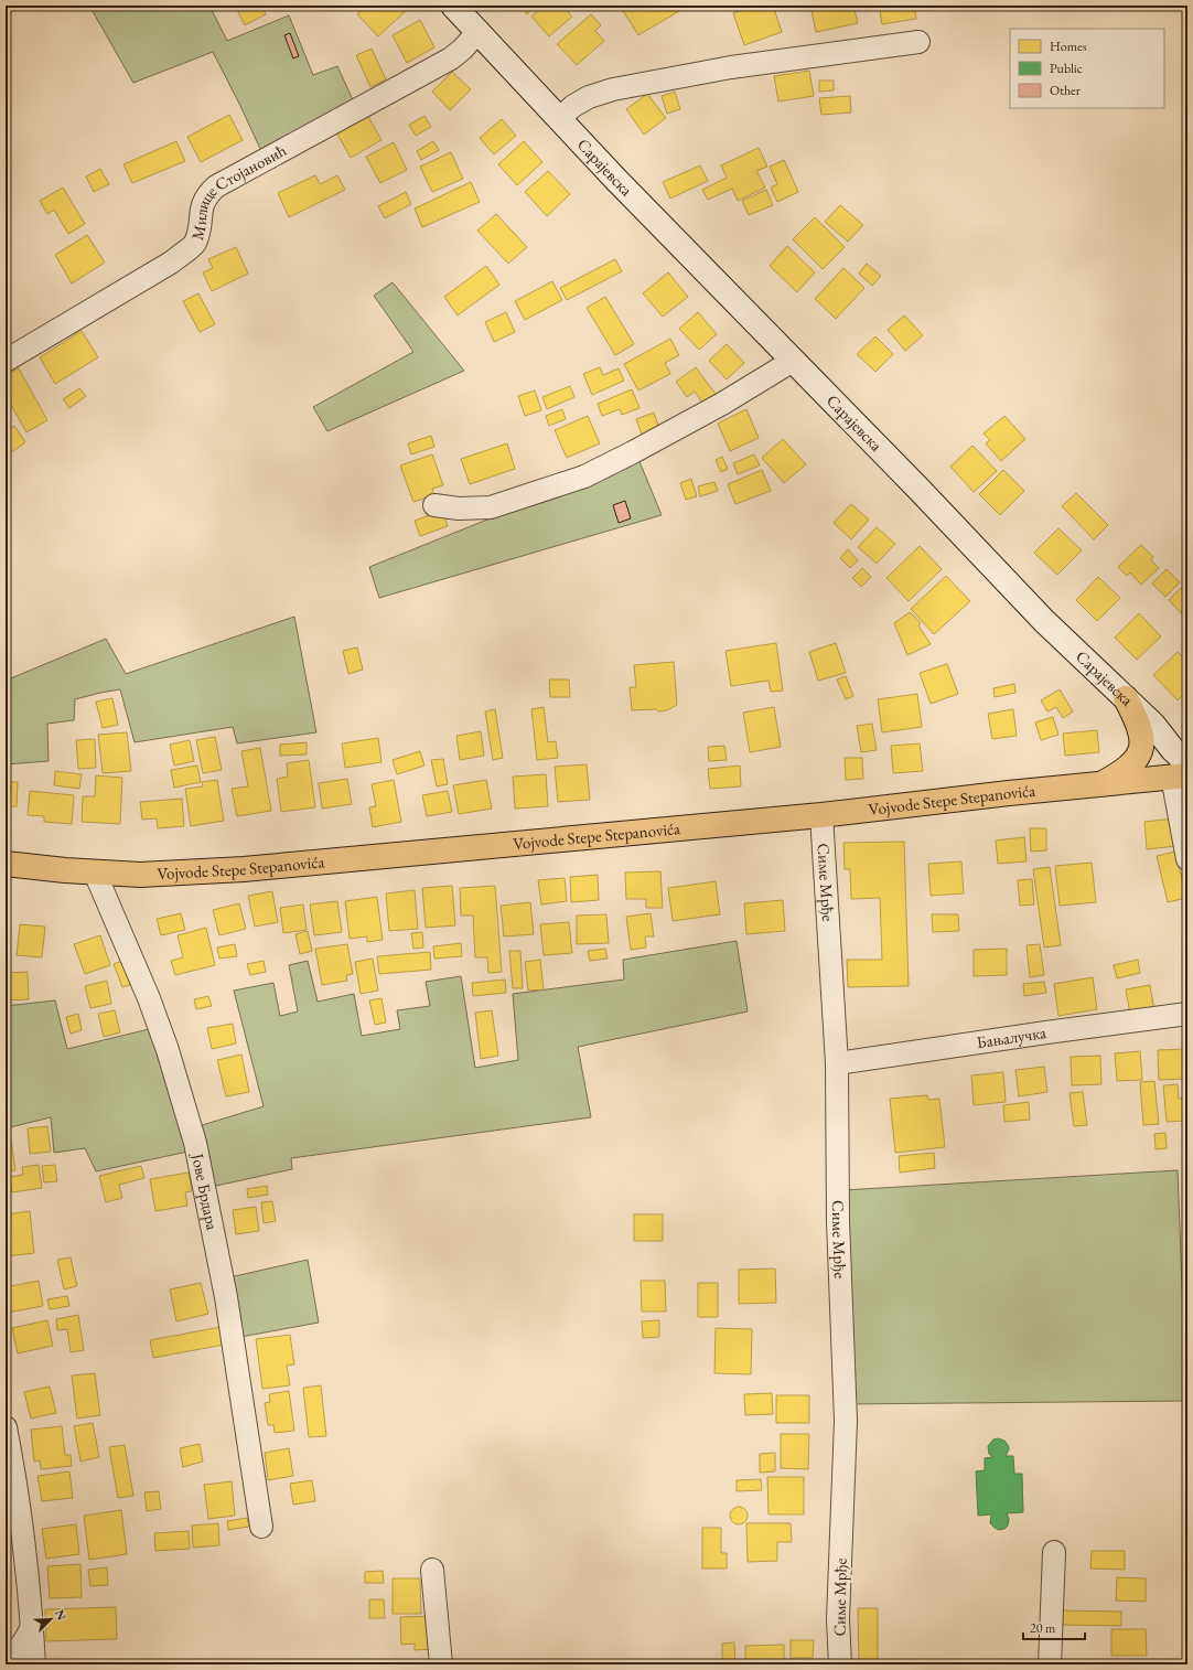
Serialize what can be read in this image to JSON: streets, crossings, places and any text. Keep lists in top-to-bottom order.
{
  "streets": {
    "main road": ["Сарајевска", "Vojvode Stepe Stepanovića"],
    "street": [
      "Милице Стојановић",
      "Симе Мрђе",
      "Бањалучка",
      "Јове Брдара"
    ]
  },
  "crossings": [
    ["Сарајевска", "Милице Стојановић"],
    ["Vojvode Stepe Stepanovića", "Симе Мрђе"],
    ["Vojvode Stepe Stepanovića", "Јове Брдара"],
    ["Симе Мрђе", "Бањалучка"]
  ],
  "legend": ["Homes", "Public", "Other"],
  "scale_bar": "20 m",
  "north": "top right"
}
